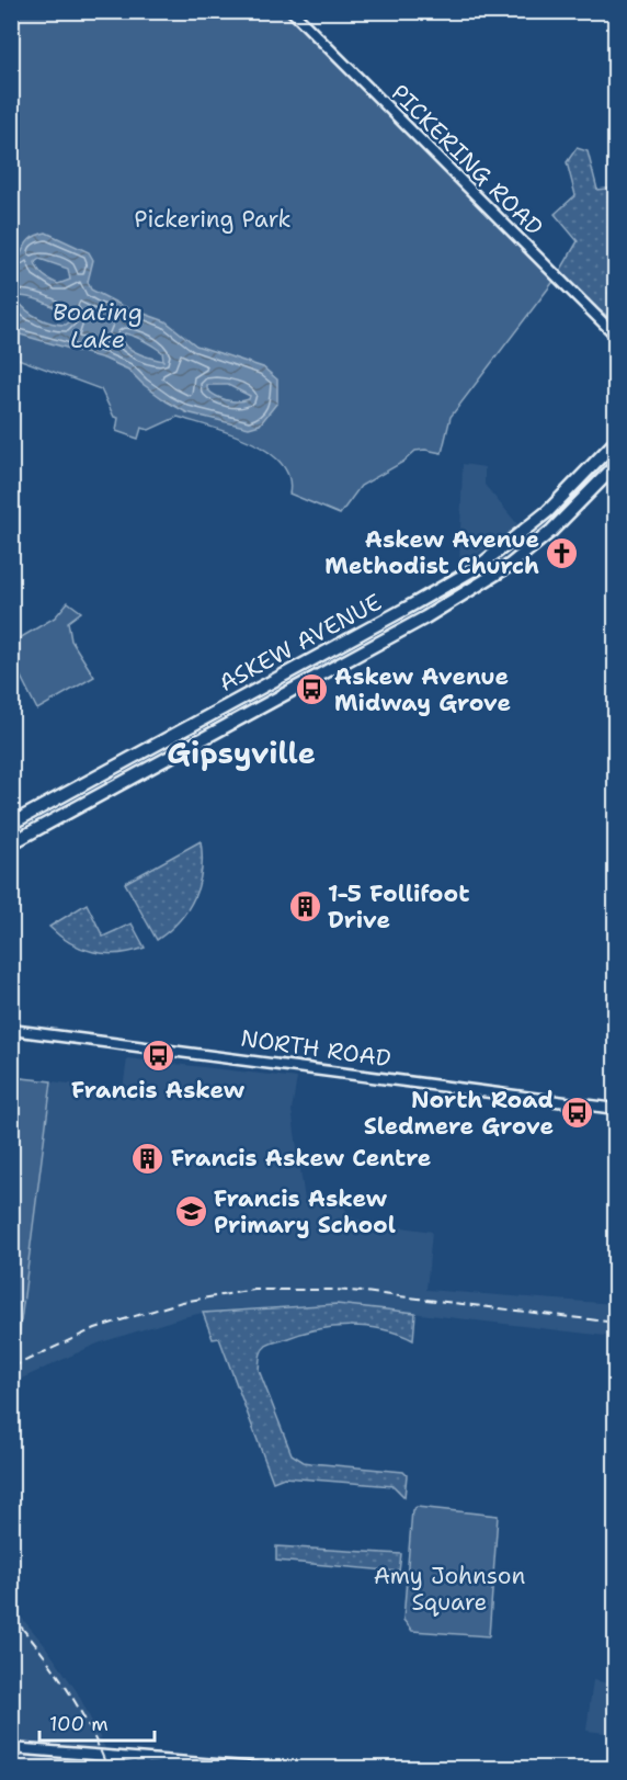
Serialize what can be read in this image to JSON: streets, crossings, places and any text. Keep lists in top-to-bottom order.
{
  "streets": {
    "main road": ["ASKEW AVENUE"],
    "street": ["PICKERING ROAD", "NORTH ROAD"]
  },
  "districts": ["Gipsyville"],
  "water": ["Boating Lake"],
  "parks": ["Pickering Park", "Amy Johnson Square"],
  "places": {
    "church": ["Askew Avenue Methodist Church"],
    "bus stop": ["Askew Avenue Midway Grove", "Francis Askew", "North Road Sledmere Grove"],
    "building": ["1-5 Follifoot Drive", "Francis Askew Centre"],
    "school or university": ["Francis Askew Primary School"]
  },
  "scale_bar": "100 m"
}
